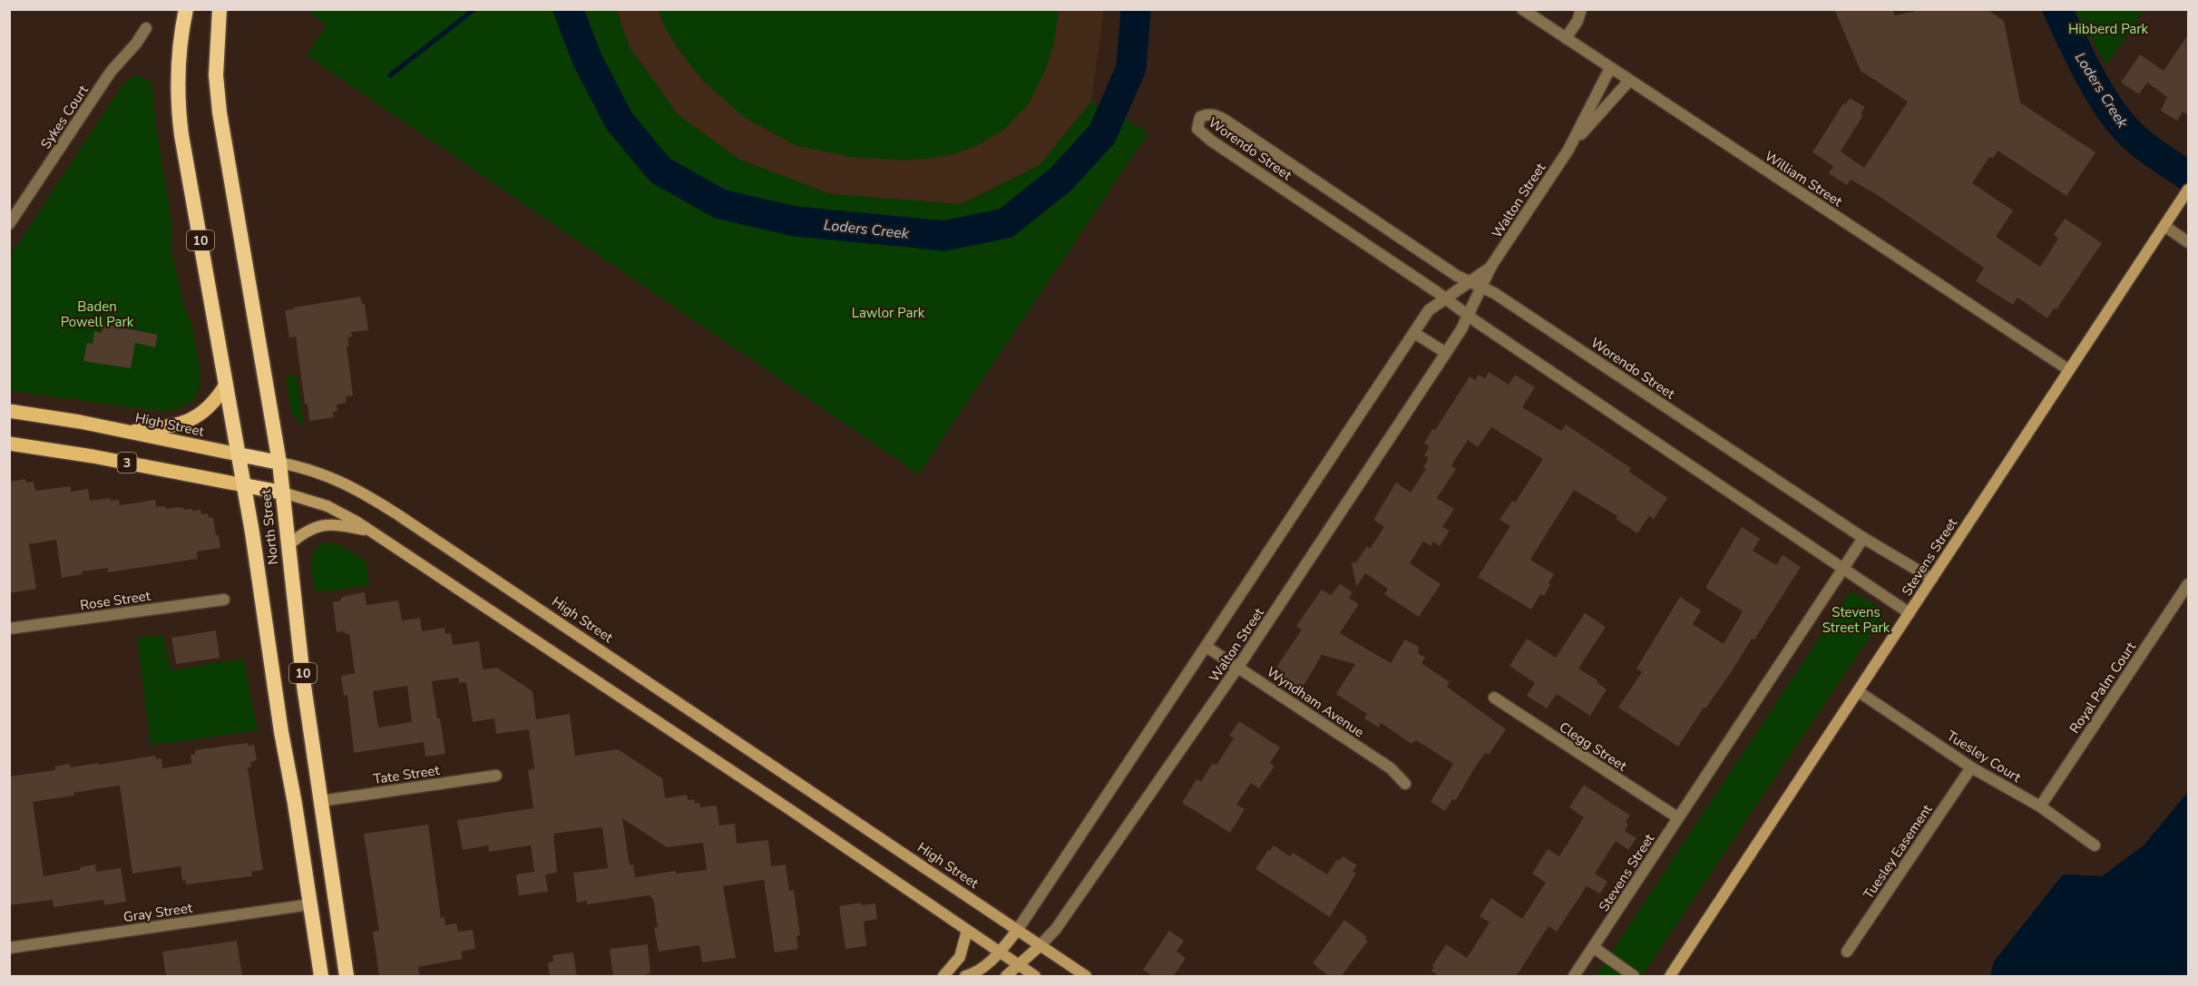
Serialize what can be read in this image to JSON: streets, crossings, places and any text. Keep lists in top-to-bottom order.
{
  "streets": {
    "highway": [
      "10",
      "High Street",
      "3",
      "North Street"
    ],
    "main road": ["Stevens Street"],
    "street": [
      "Sykes Court",
      "Worendo Street",
      "William Street",
      "Walton Street",
      "Rose Street",
      "Royal Palm Court",
      "Wyndham Avenue",
      "Clegg Street",
      "Tuesley Court",
      "Tate Street",
      "Tuesley Easement",
      "Gray Street"
    ]
  },
  "crossings": [
    ["Worendo Street", "Walton Street"],
    ["Worendo Street", "Stevens Street"],
    ["William Street", "Walton Street"],
    ["William Street", "Stevens Street"],
    ["Walton Street", "High Street"],
    ["Walton Street", "Wyndham Avenue"],
    ["High Street", "North Street"],
    ["3", "North Street"],
    ["North Street", "Tate Street"],
    ["North Street", "Gray Street"],
    ["Stevens Street", "Clegg Street"],
    ["Stevens Street", "Tuesley Court"],
    ["Royal Palm Court", "Tuesley Court"],
    ["Tuesley Court", "Tuesley Easement"]
  ],
  "water": ["Loders Creek"],
  "parks": [
    "Hibberd Park",
    "Baden Powell Park",
    "Lawlor Park",
    "Stevens Street Park"
  ]
}
